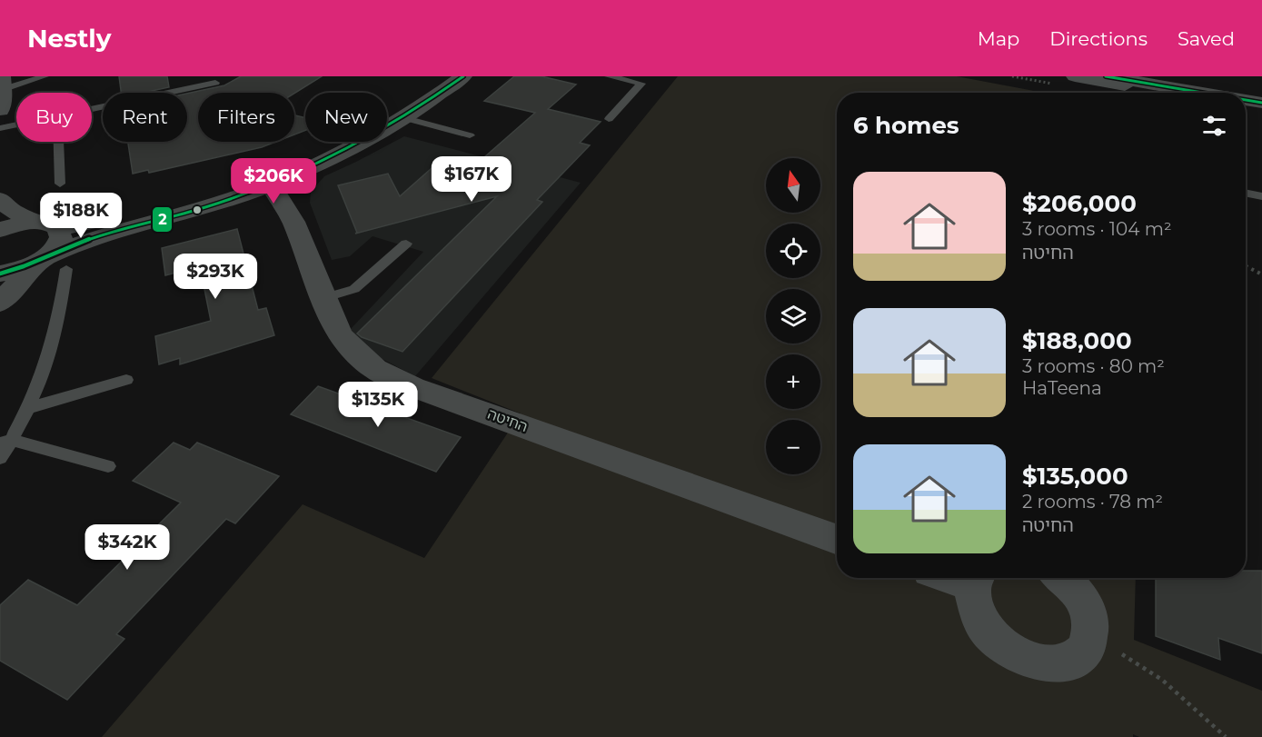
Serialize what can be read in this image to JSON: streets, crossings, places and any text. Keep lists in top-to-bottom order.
{
  "streets": {
    "street": ["החיטה"]
  },
  "lines": ["transit line 2"],
  "north": "top",
  "page": {
    "header": "Nestly",
    "nav": ["Map", "Directions", "Saved"],
    "chip": [
      "Buy",
      "Rent",
      "Filters",
      "New"
    ],
    "heading": "6 homes",
    "price": [
      "$167K",
      "$206K",
      "$188K",
      "$293K",
      "$135K",
      "$342K"
    ],
    "map_buttons": ["+", "−"],
    "list": [
      {
        "name": "$206,000",
        "note": "3 rooms · 104 m² · החיטה"
      },
      {
        "name": "$188,000",
        "note": "3 rooms · 80 m² · HaTeena"
      },
      {
        "name": "$135,000",
        "note": "2 rooms · 78 m² · החיטה"
      }
    ]
  }
}
